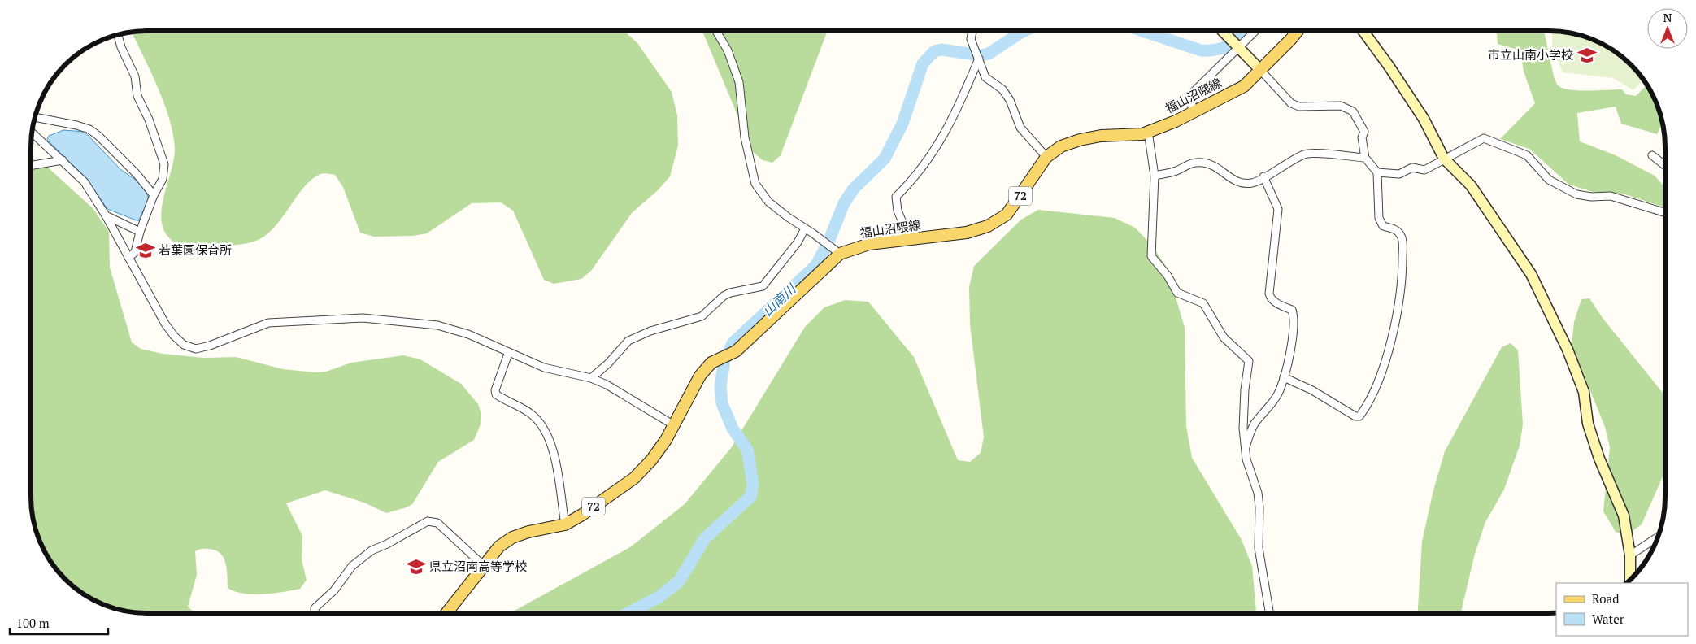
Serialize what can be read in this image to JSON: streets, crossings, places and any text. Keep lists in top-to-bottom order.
{
  "streets": {
    "main road": ["福山沼隈線", "72"]
  },
  "water": ["山南川"],
  "places": {
    "school or university": ["市立山南小学校", "若葉園保育所", "県立沼南高等学校"]
  },
  "legend": ["Road", "Water"],
  "scale_bar": "100 m",
  "north": "top"
}
